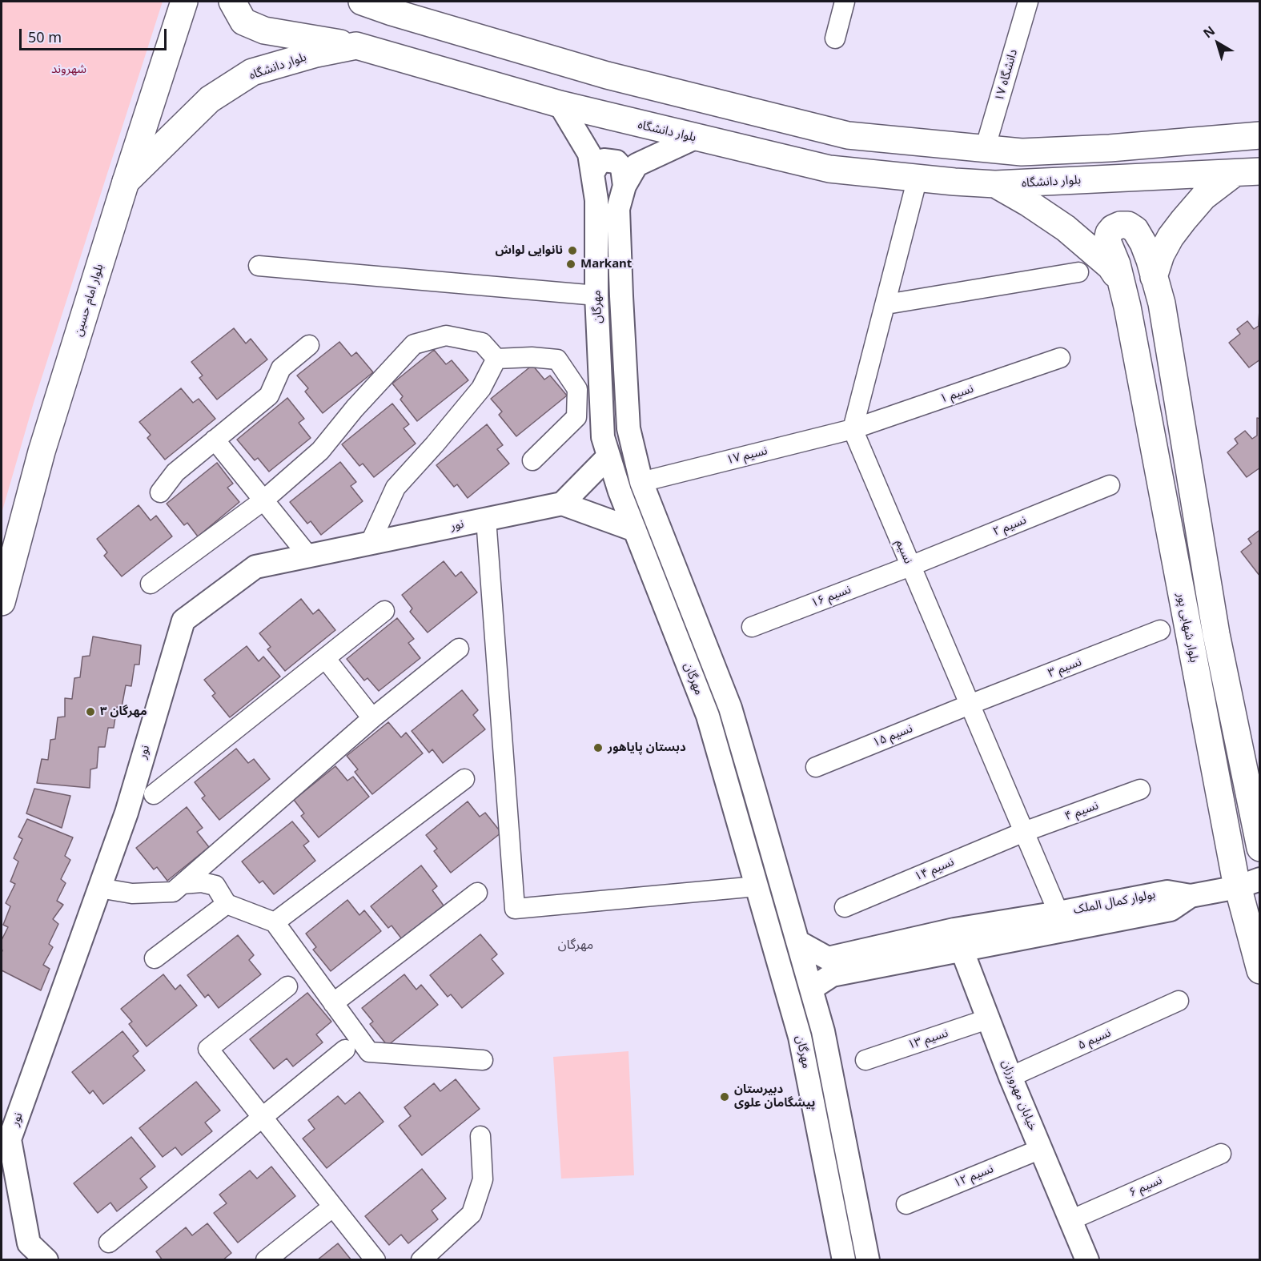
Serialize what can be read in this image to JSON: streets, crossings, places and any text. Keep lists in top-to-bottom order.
{
  "streets": {
    "main road": ["بلوار دانشگاه", "بلوار امام حسین", "بلوار شهابی پور"],
    "street": [
      "دانشگاه ۱۷",
      "مهرگان",
      "نسیم ۱",
      "نسیم ۱۷",
      "نور",
      "نسیم ۲",
      "نسیم",
      "نسیم ۱۶",
      "نسیم ۳",
      "نسیم ۱۵",
      "نسیم ۴",
      "نسیم ۱۴",
      "بولوار کمال الملک",
      "نسیم ۱۳",
      "نسیم ۵",
      "خیابان مهرورزان",
      "نسیم ۱۲",
      "نسیم ۶"
    ]
  },
  "crossings": [
    ["بلوار دانشگاه", "بلوار امام حسین"],
    ["بلوار دانشگاه", "مهرگان"],
    ["مهرگان", "نسیم ۱۷"],
    ["مهرگان", "بولوار کمال الملک"],
    ["نسیم ۱", "نسیم ۱۷"],
    ["نسیم ۱", "نسیم"],
    ["نسیم ۱۷", "نسیم"],
    ["نسیم ۲", "نسیم"],
    ["نسیم ۲", "نسیم ۱۶"],
    ["نسیم", "نسیم ۱۶"],
    ["نسیم", "نسیم ۳"],
    ["نسیم", "نسیم ۱۵"],
    ["نسیم", "نسیم ۴"],
    ["نسیم", "نسیم ۱۴"],
    ["نسیم", "بولوار کمال الملک"],
    ["نسیم ۳", "نسیم ۱۵"],
    ["نسیم ۴", "نسیم ۱۴"],
    ["بولوار کمال الملک", "خیابان مهرورزان"],
    ["نسیم ۱۳", "خیابان مهرورزان"],
    ["نسیم ۵", "خیابان مهرورزان"],
    ["خیابان مهرورزان", "نسیم ۱۲"],
    ["خیابان مهرورزان", "نسیم ۶"]
  ],
  "districts": ["مهرگان"],
  "parks": ["شهروند"],
  "places": [
    "نانوایی لواش",
    "Markant",
    "مهرگان ۳",
    "دبستان پایاهور",
    "دبیرستان پیشگامان علوی"
  ],
  "scale_bar": "50 m",
  "north": "top left"
}
